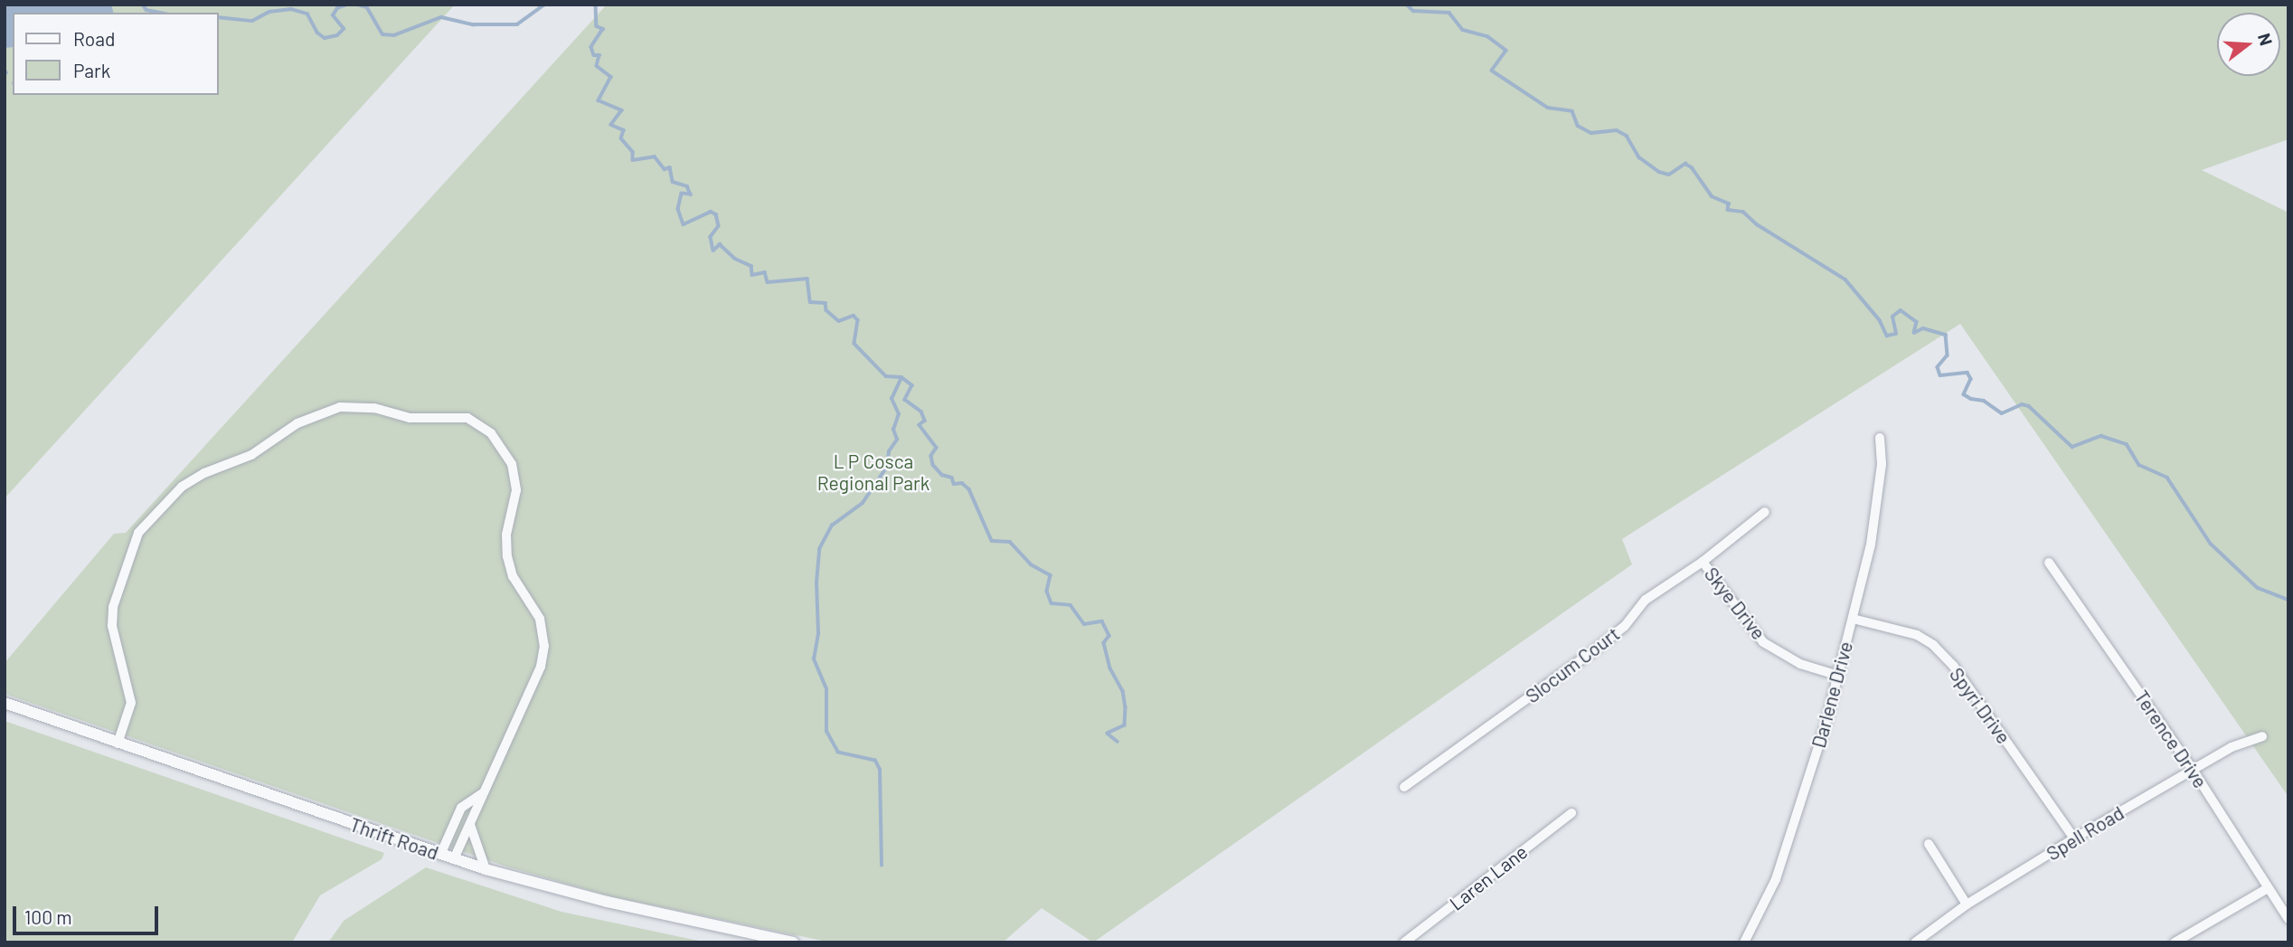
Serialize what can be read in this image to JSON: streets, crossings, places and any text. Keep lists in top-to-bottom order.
{
  "streets": {
    "street": [
      "Skye Drive",
      "Slocum Court",
      "Darlene Drive",
      "Spyri Drive",
      "Terence Drive",
      "Spell Road",
      "Thrift Road",
      "Laren Lane"
    ]
  },
  "crossings": [
    ["Skye Drive", "Slocum Court"],
    ["Skye Drive", "Darlene Drive"],
    ["Darlene Drive", "Spyri Drive"],
    ["Spyri Drive", "Spell Road"],
    ["Terence Drive", "Spell Road"]
  ],
  "parks": ["L P Cosca Regional Park"],
  "legend": ["Road", "Park"],
  "scale_bar": "100 m",
  "north": "right"
}
